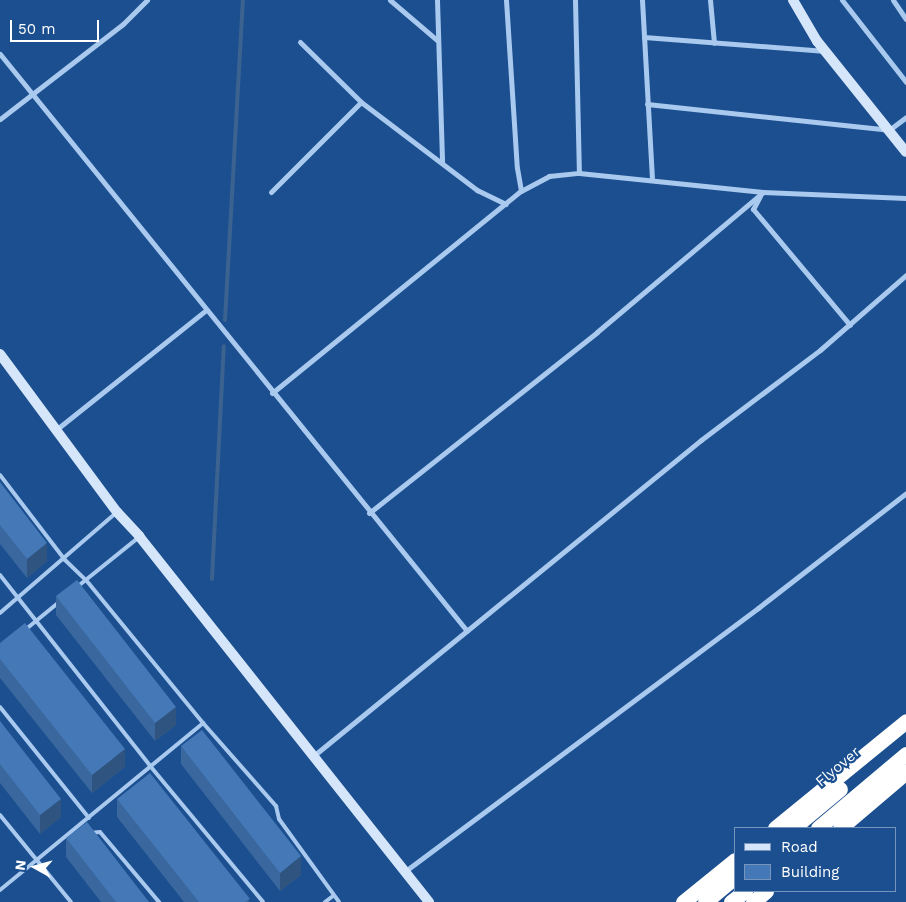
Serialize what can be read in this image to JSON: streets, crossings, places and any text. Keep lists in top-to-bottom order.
{
  "streets": {
    "highway": ["Flyover"]
  },
  "legend": ["Road", "Building"],
  "scale_bar": "50 m",
  "north": "left"
}
